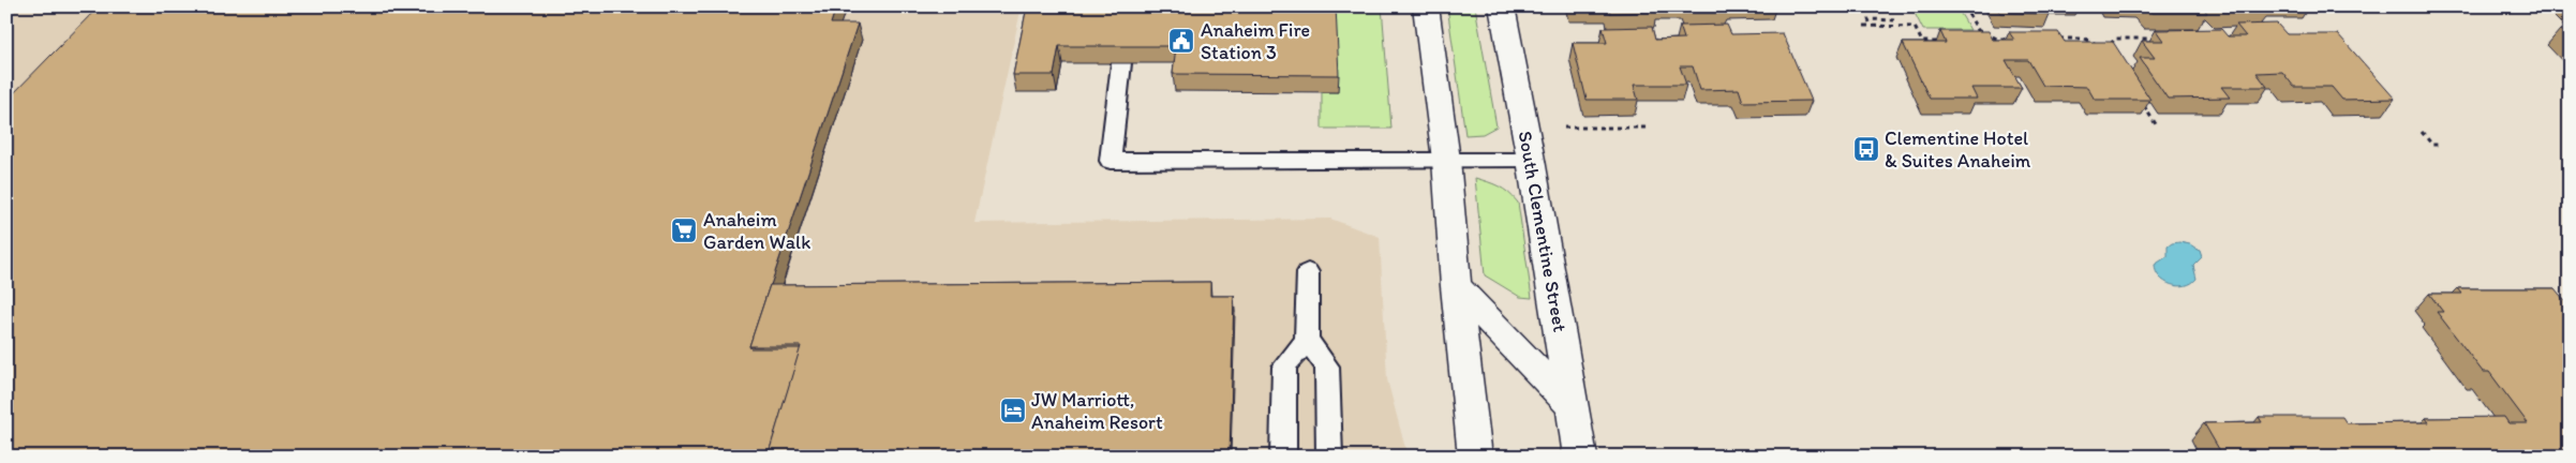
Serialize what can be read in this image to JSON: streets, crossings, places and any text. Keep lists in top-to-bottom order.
{
  "streets": {
    "street": ["South Clementine Street"]
  },
  "places": {
    "public building": ["Anaheim Fire Station 3"],
    "bus stop": ["Clementine Hotel & Suites Anaheim"],
    "supermarket": ["Anaheim Garden Walk"],
    "hotel": ["JW Marriott, Anaheim Resort"]
  }
}
